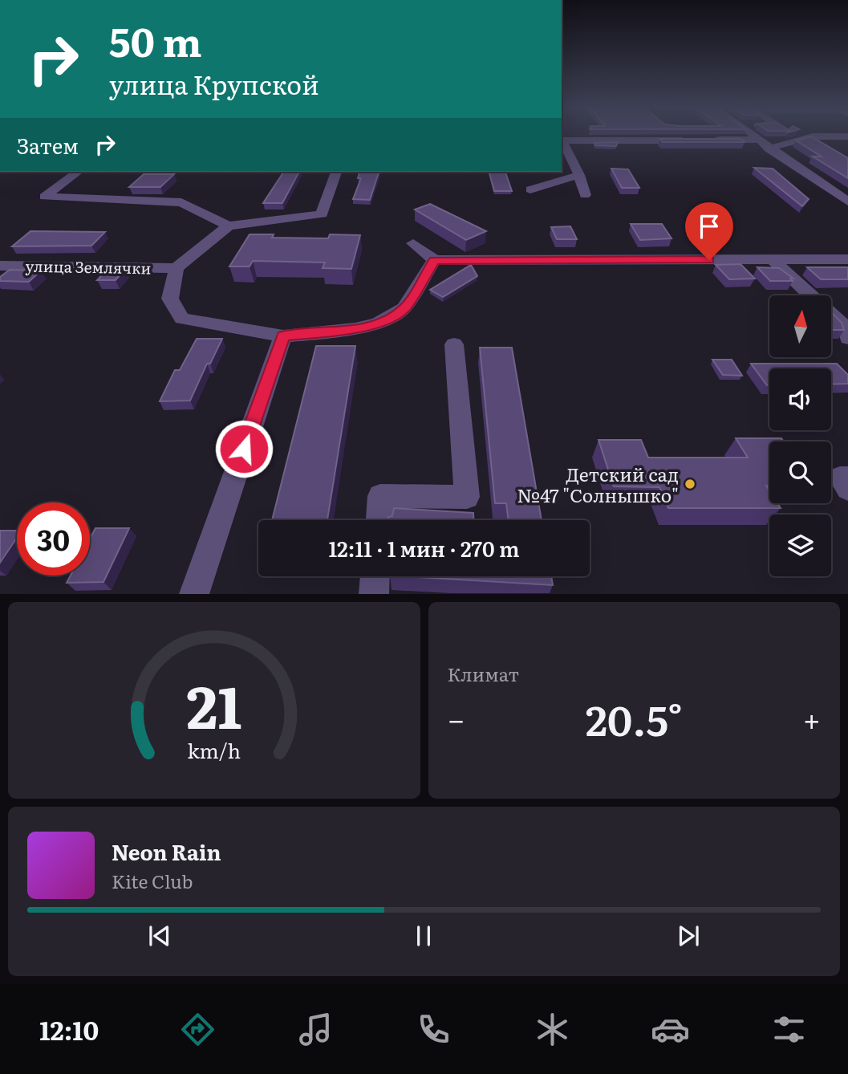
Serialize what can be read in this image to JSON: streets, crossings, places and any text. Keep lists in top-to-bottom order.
{
  "streets": {
    "street": ["улица Землячки"]
  },
  "places": ["Детский сад №47 \"Солнышко\""],
  "north": "top",
  "page": {
    "turn": ["50 m", "улица Крупской"],
    "then": "Затем",
    "limit": "30",
    "trip": "12:11 · 1 мин · 270 m",
    "tile": "Климат",
    "heat": ["−", "20.5°", "+"],
    "song": ["Neon Rain", "Kite Club"],
    "tabs": "12:10",
    "gauge": ["21", "km/h"]
  }
}
